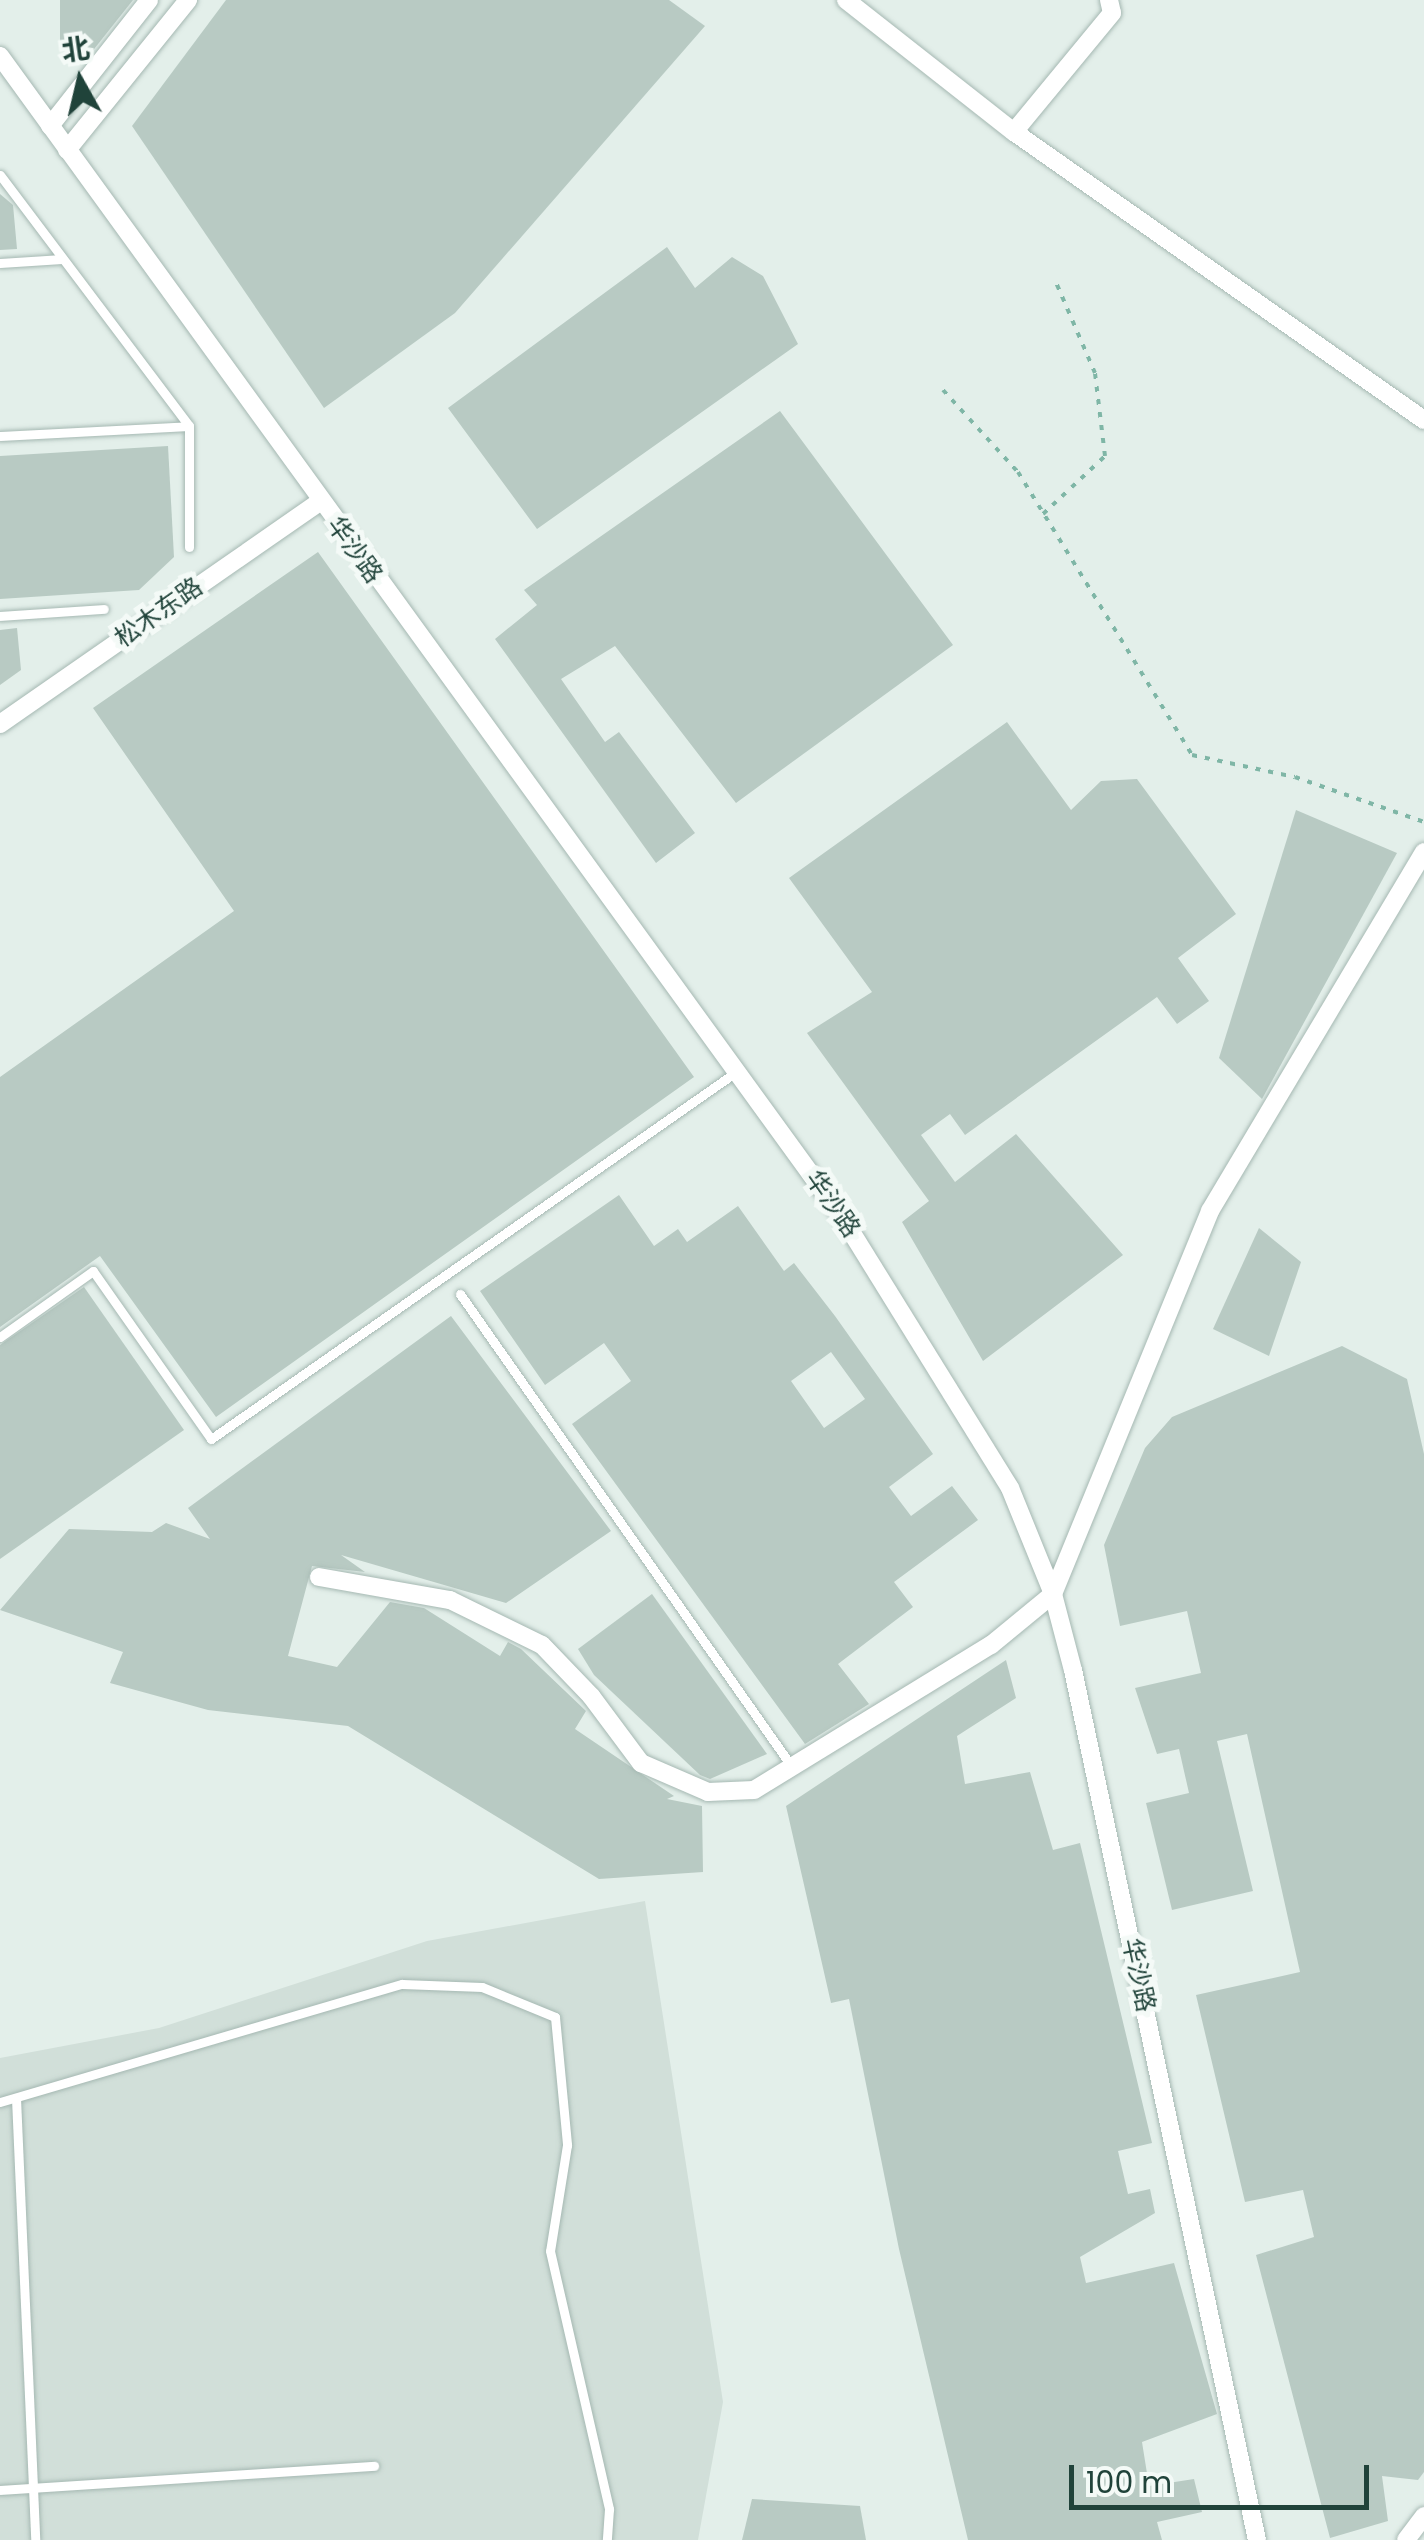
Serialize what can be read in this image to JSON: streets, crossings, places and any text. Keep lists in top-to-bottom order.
{
  "streets": {
    "street": ["华沙路", "松木东路"]
  },
  "crossings": [
    ["华沙路", "松木东路"]
  ],
  "scale_bar": "100 m",
  "north": "top"
}
